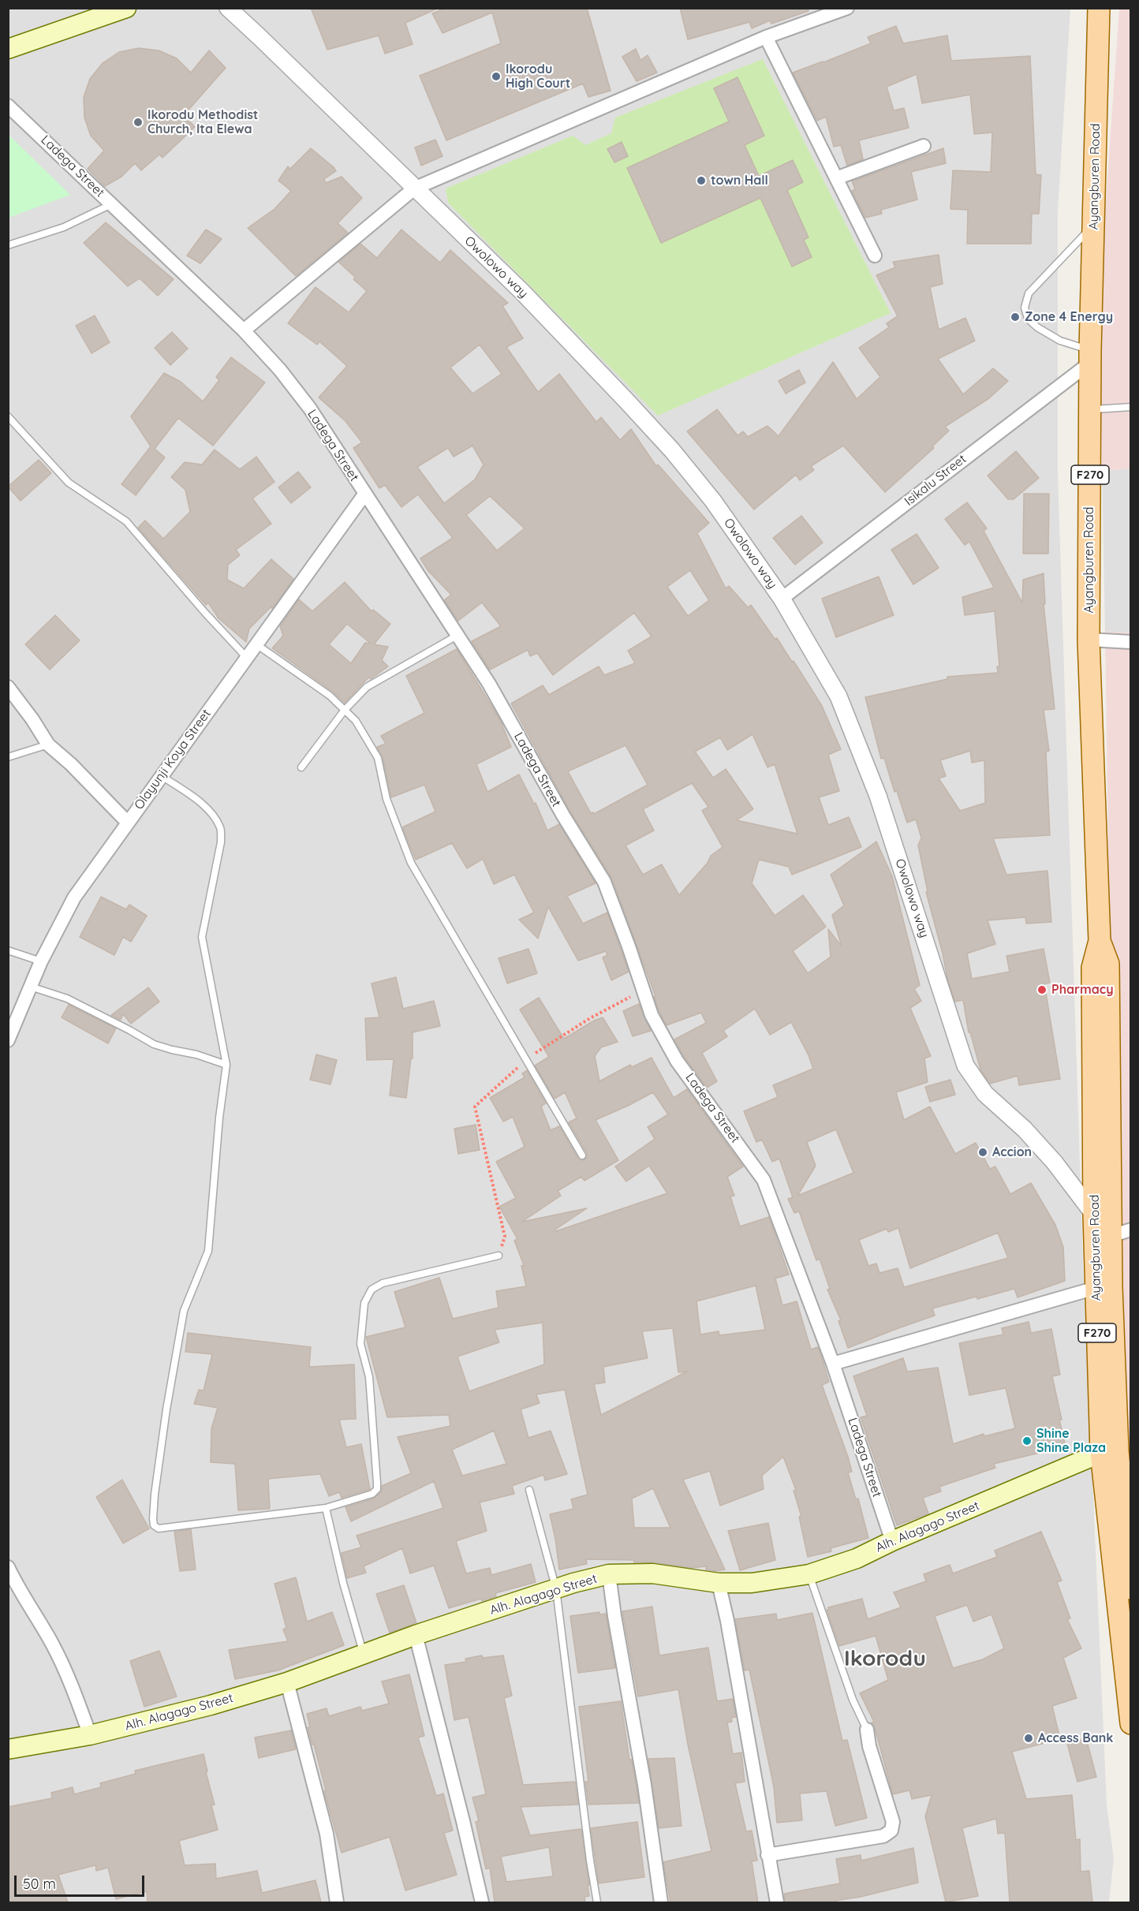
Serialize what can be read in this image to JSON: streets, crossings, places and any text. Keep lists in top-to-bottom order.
{
  "streets": {
    "main road": ["Ayangburen Road", "F270", "Alh. Alagago Street"],
    "street": [
      "Ladega Street",
      "Owolowo way",
      "Isikalu Street",
      "Olayunji Koya Street"
    ]
  },
  "crossings": [
    ["Ladega Street", "Olayunji Koya Street"],
    ["Ladega Street", "Alh. Alagago Street"],
    ["Ayangburen Road", "Owolowo way"],
    ["Ayangburen Road", "Isikalu Street"],
    ["Ayangburen Road", "Alh. Alagago Street"],
    ["Owolowo way", "Isikalu Street"]
  ],
  "districts": ["Ikorodu"],
  "places": [
    "Ikorodu High Court",
    "Ikorodu Methodist Church, Ita Elewa",
    "town Hall",
    "Zone 4 Energy",
    "Pharmacy",
    "Accion",
    "Shine Shine Plaza",
    "Access Bank"
  ],
  "scale_bar": "50 m"
}
